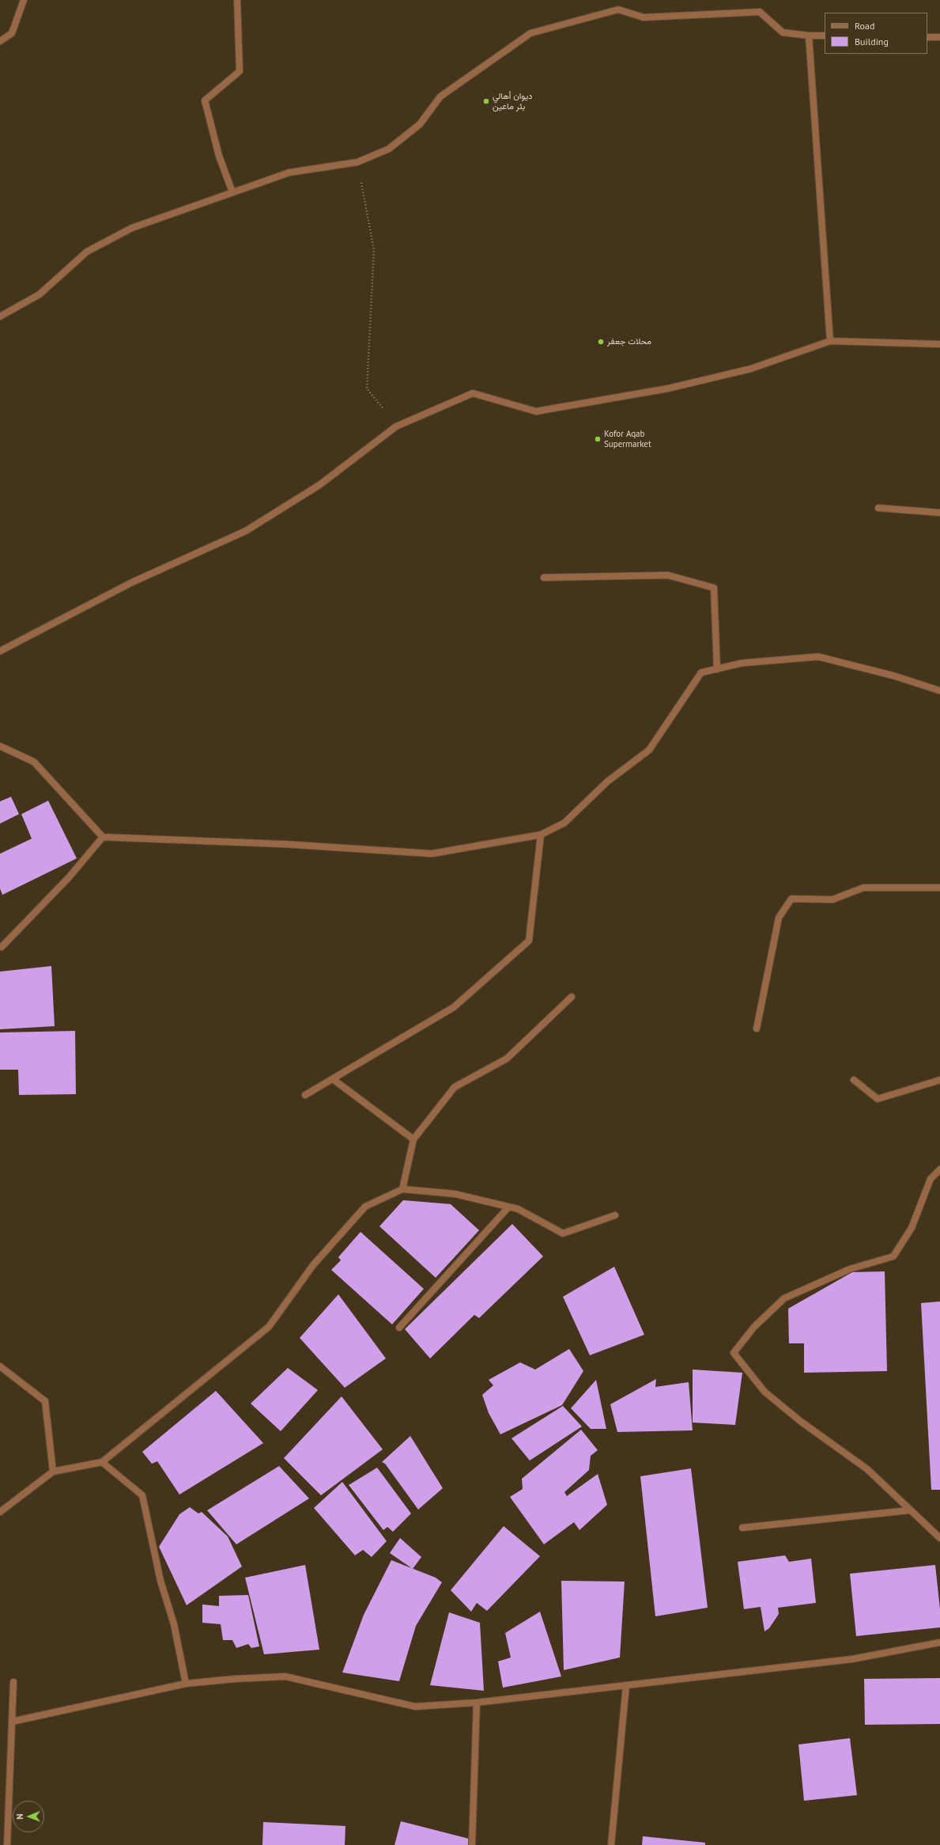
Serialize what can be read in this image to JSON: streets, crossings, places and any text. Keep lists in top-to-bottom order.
{
  "places": ["ديوان أهالي بئر ماعين", "محلات جعفر", "Kofor Aqab Supermarket"],
  "legend": ["Road", "Building"],
  "north": "left"
}
